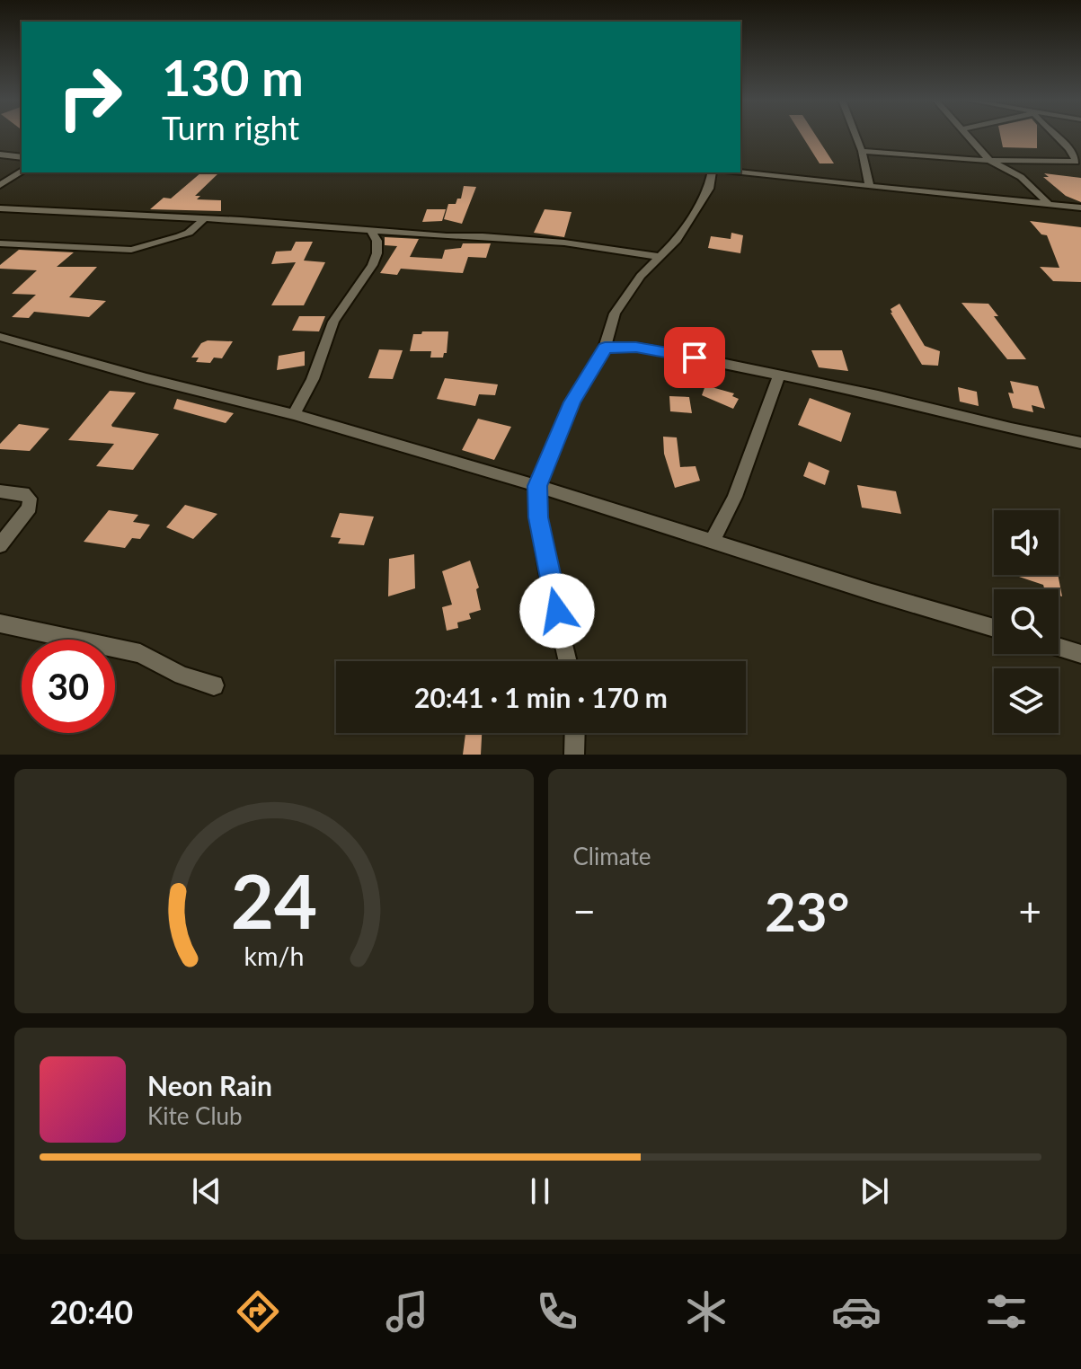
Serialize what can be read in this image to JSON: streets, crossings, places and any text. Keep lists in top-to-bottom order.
{
  "page": {
    "turn": ["130 m", "Turn right"],
    "limit": "30",
    "trip": "20:41 · 1 min · 170 m",
    "tile": "Climate",
    "heat": ["−", "23°", "+"],
    "song": ["Neon Rain", "Kite Club"],
    "tabs": "20:40",
    "gauge": ["24", "km/h"]
  }
}
